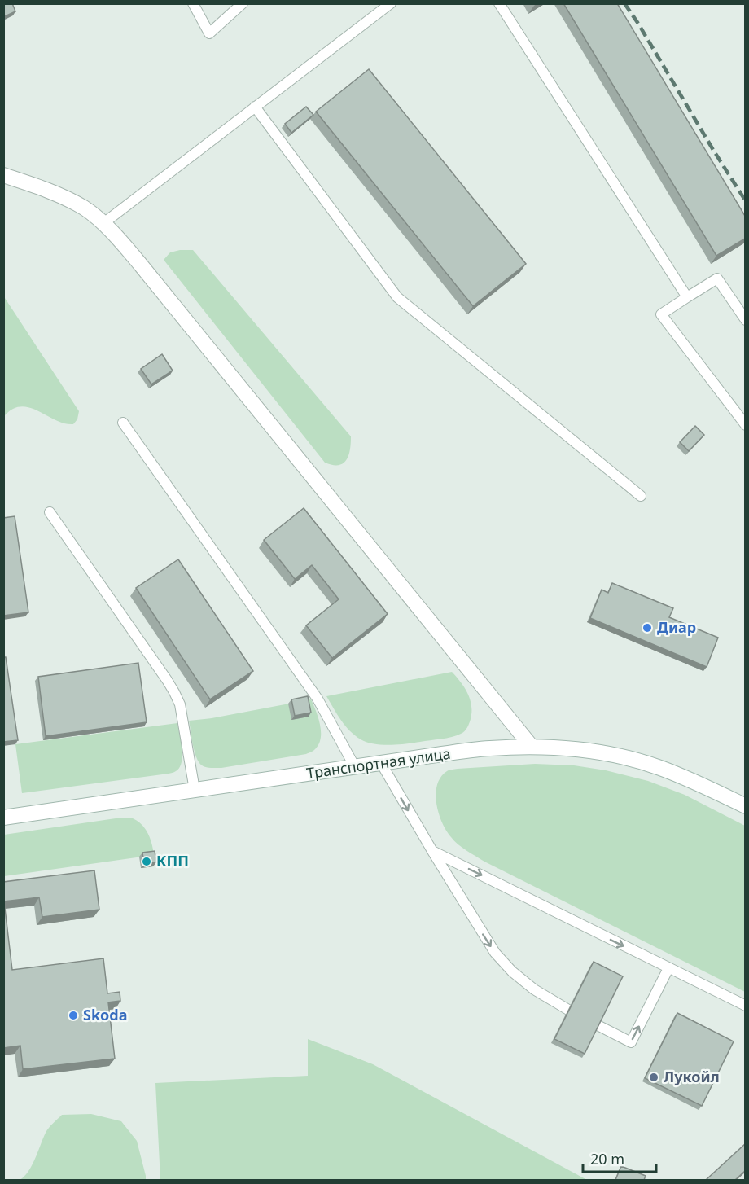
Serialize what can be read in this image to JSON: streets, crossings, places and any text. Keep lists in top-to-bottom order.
{
  "streets": {
    "street": ["Транспортная улица"]
  },
  "places": [
    "Диар",
    "КПП",
    "Skoda",
    "Лукойл"
  ],
  "scale_bar": "20 m"
}
